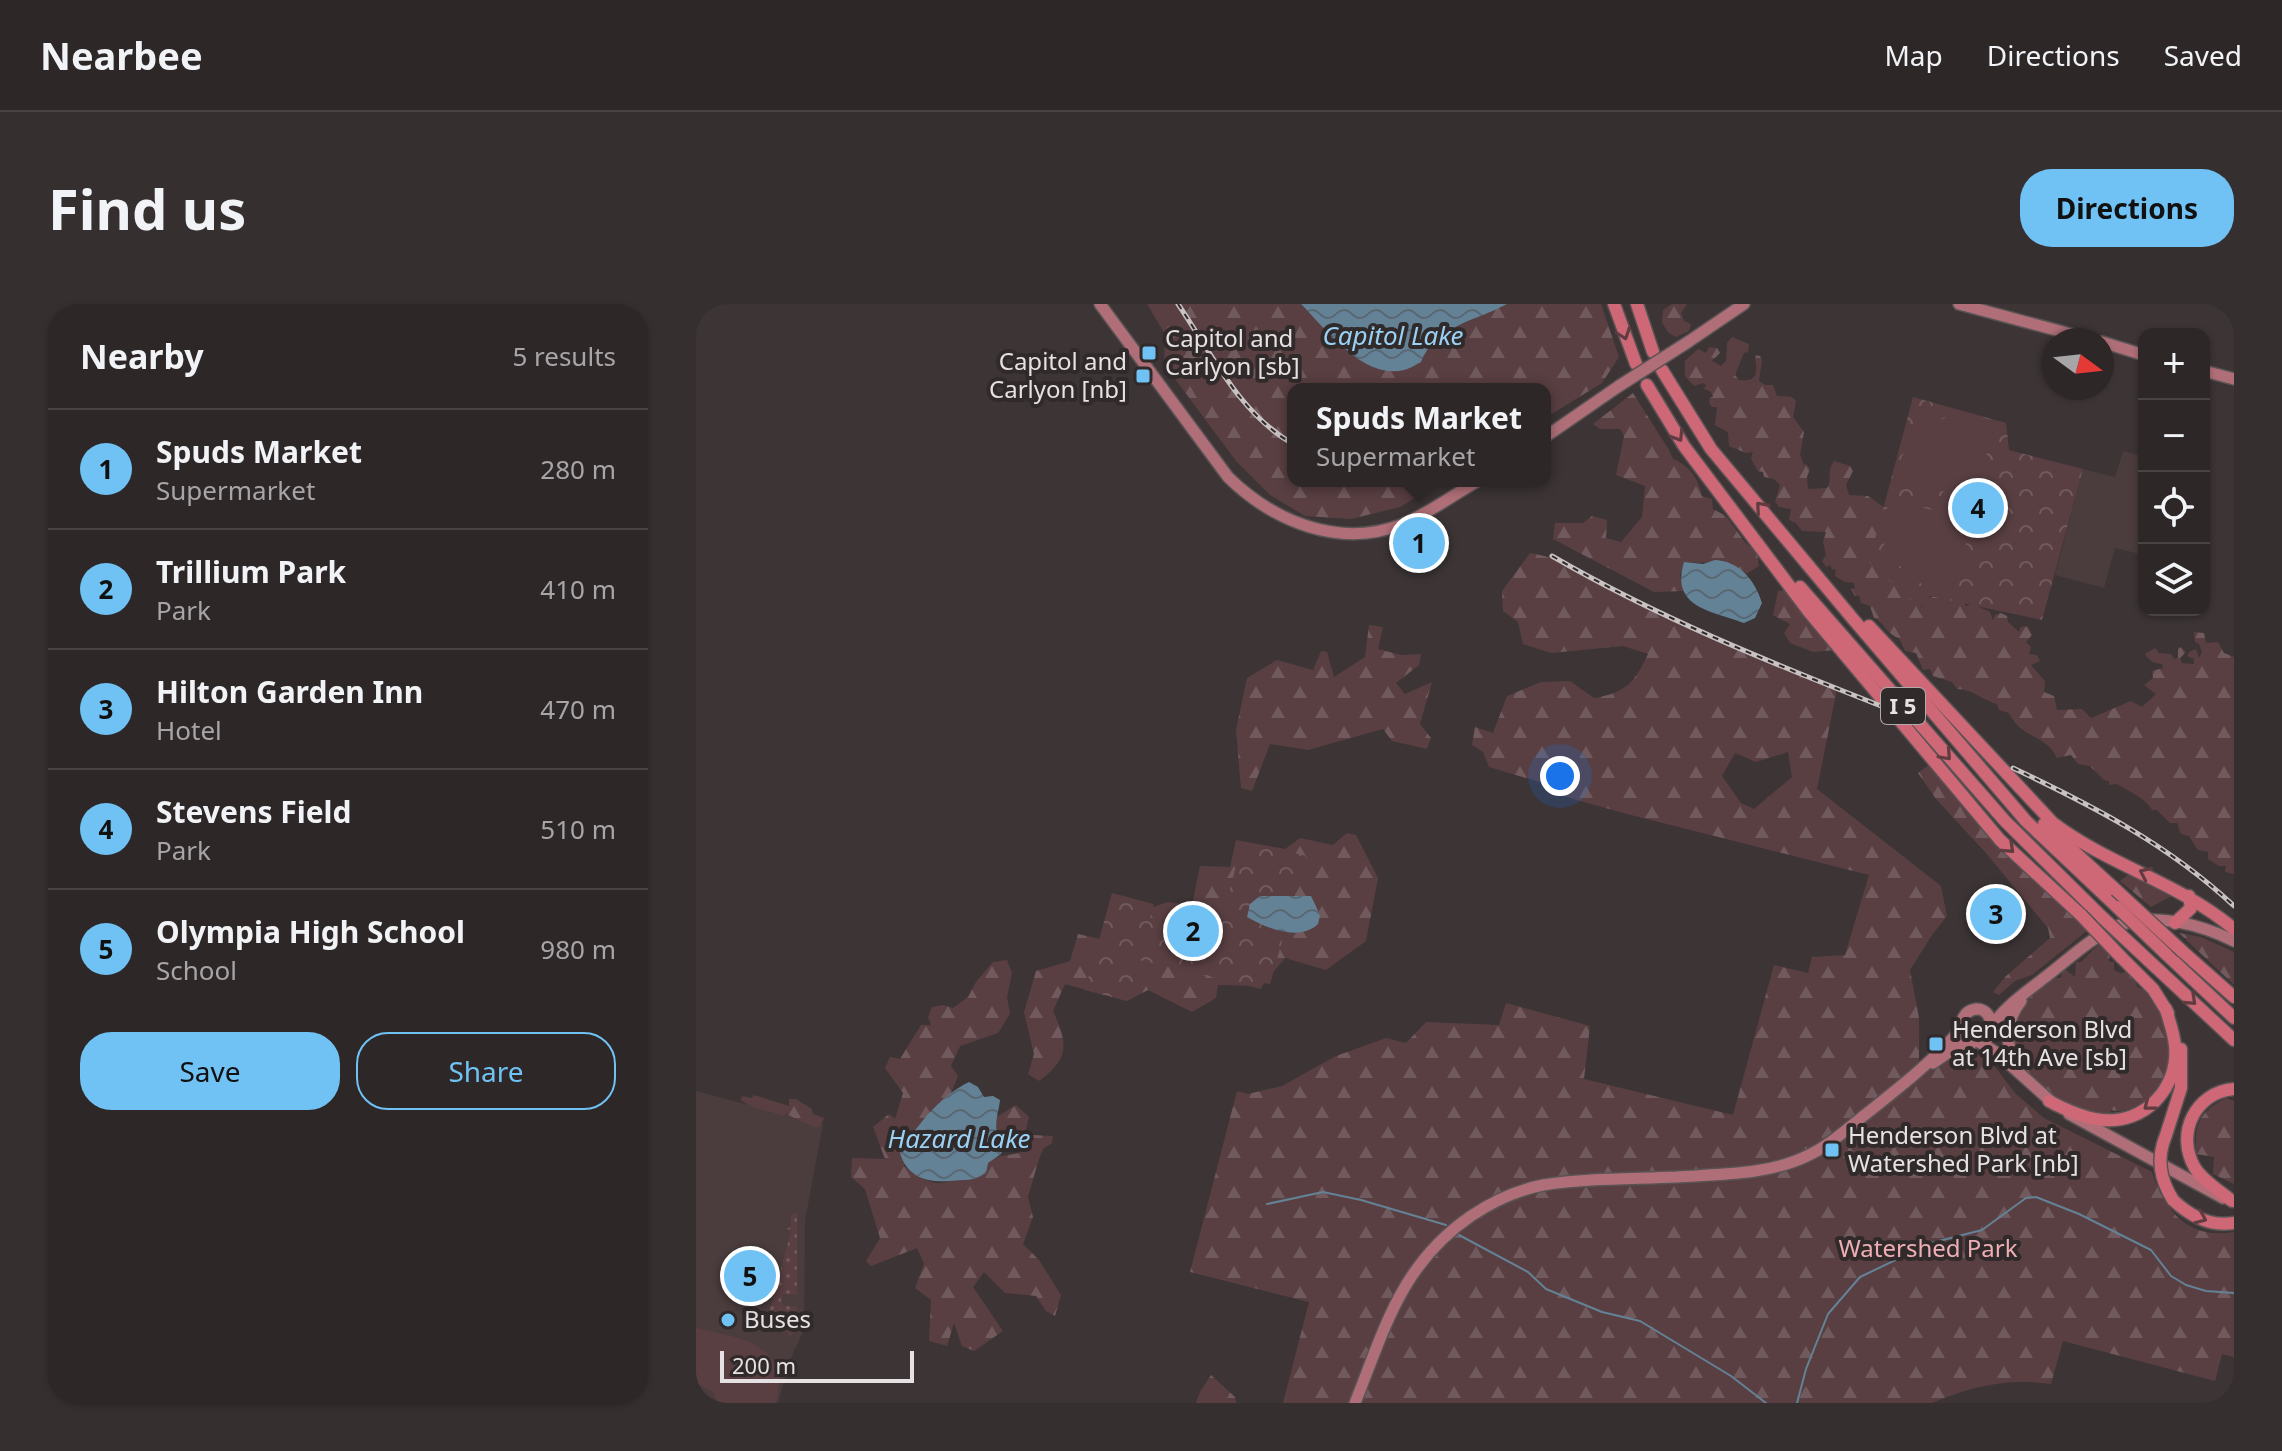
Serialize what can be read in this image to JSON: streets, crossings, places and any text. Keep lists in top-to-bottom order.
{
  "streets": {
    "highway": ["I 5"]
  },
  "water": ["Capitol Lake", "Hazard Lake"],
  "parks": ["Watershed Park"],
  "places": {
    "transit": [
      "Capitol and Carlyon [sb]",
      "Capitol and Carlyon [nb]",
      "Henderson Blvd at 14th Ave [sb]",
      "Henderson Blvd at Watershed Park [nb]"
    ],
    "other": ["Buses"]
  },
  "scale_bar": "200 m",
  "north": "right",
  "page": {
    "header": "Nearbee",
    "nav": ["Map", "Directions", "Saved"],
    "buttons": [
      "Directions",
      ["Save", "Share"]
    ],
    "title": "Find us",
    "heading": ["Nearby", "5 results"],
    "map_buttons": ["+", "−"],
    "popup": ["Spuds Market", "Supermarket"],
    "list": [
      {
        "mark": "1",
        "name": "Spuds Market",
        "note": "Supermarket",
        "value": "280 m"
      },
      {
        "mark": "2",
        "name": "Trillium Park",
        "note": "Park",
        "value": "410 m"
      },
      {
        "mark": "3",
        "name": "Hilton Garden Inn",
        "note": "Hotel",
        "value": "470 m"
      },
      {
        "mark": "4",
        "name": "Stevens Field",
        "note": "Park",
        "value": "510 m"
      },
      {
        "mark": "5",
        "name": "Olympia High School",
        "note": "School",
        "value": "980 m"
      }
    ],
    "pins": [
      "4",
      "1",
      "3",
      "2",
      "5"
    ],
    "scale": "200 m"
  }
}
